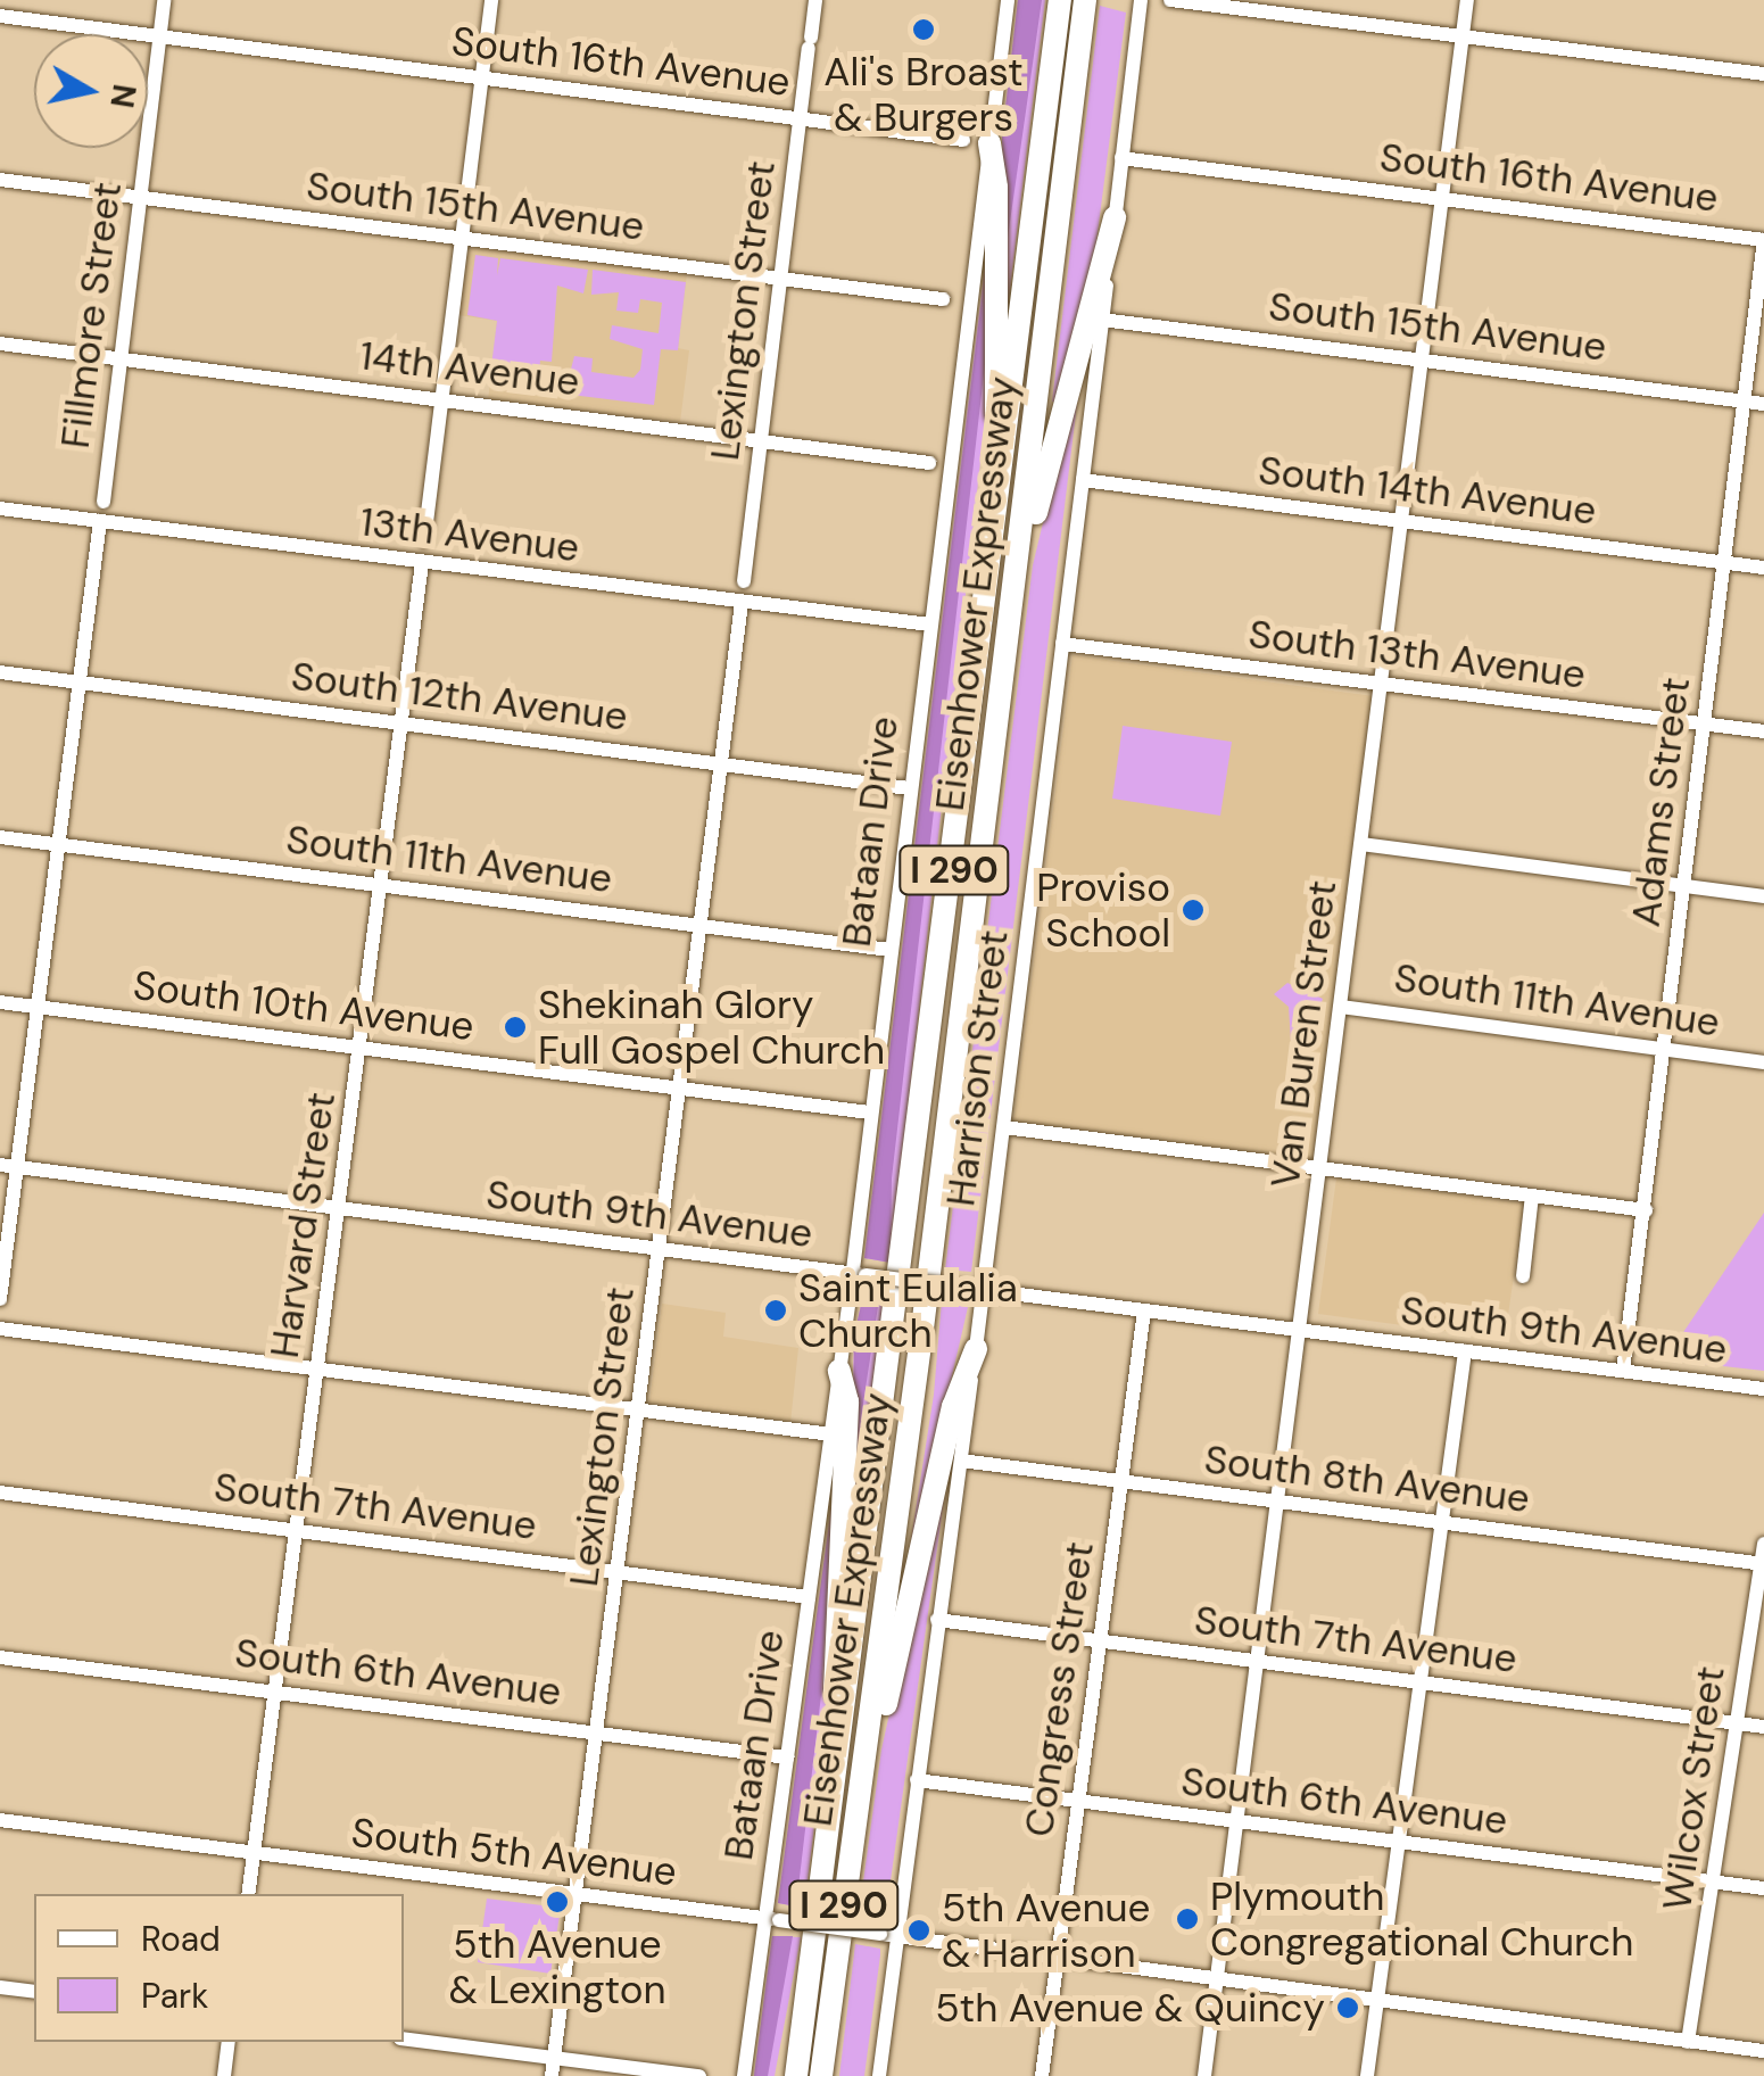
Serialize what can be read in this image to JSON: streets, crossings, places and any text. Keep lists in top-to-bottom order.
{
  "streets": {
    "highway": ["Eisenhower Expressway", "I 290"],
    "street": [
      "South 16th Avenue",
      "South 15th Avenue",
      "Lexington Street",
      "Fillmore Street",
      "14th Avenue",
      "South 14th Avenue",
      "13th Avenue",
      "South 13th Avenue",
      "South 12th Avenue",
      "Adams Street",
      "Bataan Drive",
      "South 11th Avenue",
      "South 10th Avenue",
      "Van Buren Street",
      "Harrison Street",
      "South 9th Avenue",
      "Harvard Street",
      "South 8th Avenue",
      "South 7th Avenue",
      "South 6th Avenue",
      "Congress Street",
      "Wilcox Street",
      "South 5th Avenue"
    ]
  },
  "crossings": [
    ["South 16th Avenue", "Lexington Street"],
    ["South 16th Avenue", "Fillmore Street"],
    ["South 16th Avenue", "Adams Street"],
    ["South 16th Avenue", "Van Buren Street"],
    ["South 16th Avenue", "Harrison Street"],
    ["South 15th Avenue", "Lexington Street"],
    ["South 15th Avenue", "Fillmore Street"],
    ["South 15th Avenue", "Adams Street"],
    ["South 15th Avenue", "Van Buren Street"],
    ["South 15th Avenue", "Harrison Street"],
    ["Lexington Street", "14th Avenue"],
    ["Lexington Street", "13th Avenue"],
    ["Lexington Street", "South 12th Avenue"],
    ["Lexington Street", "South 11th Avenue"],
    ["Lexington Street", "South 10th Avenue"],
    ["Lexington Street", "South 9th Avenue"],
    ["Lexington Street", "South 7th Avenue"],
    ["Lexington Street", "South 6th Avenue"],
    ["Lexington Street", "South 5th Avenue"],
    ["Fillmore Street", "14th Avenue"],
    ["South 14th Avenue", "Adams Street"],
    ["South 14th Avenue", "Van Buren Street"],
    ["South 14th Avenue", "Harrison Street"],
    ["13th Avenue", "Bataan Drive"],
    ["13th Avenue", "Harvard Street"],
    ["South 13th Avenue", "Adams Street"],
    ["South 13th Avenue", "Van Buren Street"],
    ["South 13th Avenue", "Harrison Street"],
    ["South 12th Avenue", "Bataan Drive"],
    ["South 12th Avenue", "Harvard Street"],
    ["Adams Street", "South 11th Avenue"],
    ["Adams Street", "South 9th Avenue"],
    ["Bataan Drive", "South 11th Avenue"],
    ["Bataan Drive", "South 10th Avenue"],
    ["Bataan Drive", "South 9th Avenue"],
    ["Bataan Drive", "South 7th Avenue"],
    ["Bataan Drive", "South 6th Avenue"],
    ["Bataan Drive", "South 5th Avenue"],
    ["South 11th Avenue", "Van Buren Street"],
    ["South 11th Avenue", "Harvard Street"],
    ["South 10th Avenue", "Harvard Street"],
    ["Van Buren Street", "South 9th Avenue"],
    ["Van Buren Street", "South 8th Avenue"],
    ["Van Buren Street", "South 7th Avenue"],
    ["Van Buren Street", "South 6th Avenue"],
    ["Van Buren Street", "South 5th Avenue"],
    ["Harrison Street", "South 9th Avenue"],
    ["Harrison Street", "South 8th Avenue"],
    ["Harrison Street", "South 7th Avenue"],
    ["Harrison Street", "South 6th Avenue"],
    ["Harrison Street", "South 5th Avenue"],
    ["South 9th Avenue", "Harvard Street"],
    ["South 9th Avenue", "Congress Street"],
    ["Harvard Street", "South 7th Avenue"],
    ["Harvard Street", "South 6th Avenue"],
    ["Harvard Street", "South 5th Avenue"],
    ["South 8th Avenue", "Congress Street"],
    ["South 8th Avenue", "Wilcox Street"],
    ["South 7th Avenue", "Congress Street"],
    ["South 7th Avenue", "Wilcox Street"],
    ["South 6th Avenue", "Congress Street"],
    ["South 6th Avenue", "Wilcox Street"],
    ["Congress Street", "South 5th Avenue"],
    ["Wilcox Street", "South 5th Avenue"]
  ],
  "places": [
    "Ali's Broast & Burgers",
    "Proviso School",
    "Shekinah Glory Full Gospel Church",
    "Saint Eulalia Church",
    "5th Avenue & Lexington",
    "Plymouth Congregational Church",
    "5th Avenue & Harrison",
    "5th Avenue & Quincy"
  ],
  "legend": ["Road", "Park"],
  "north": "right"
}
